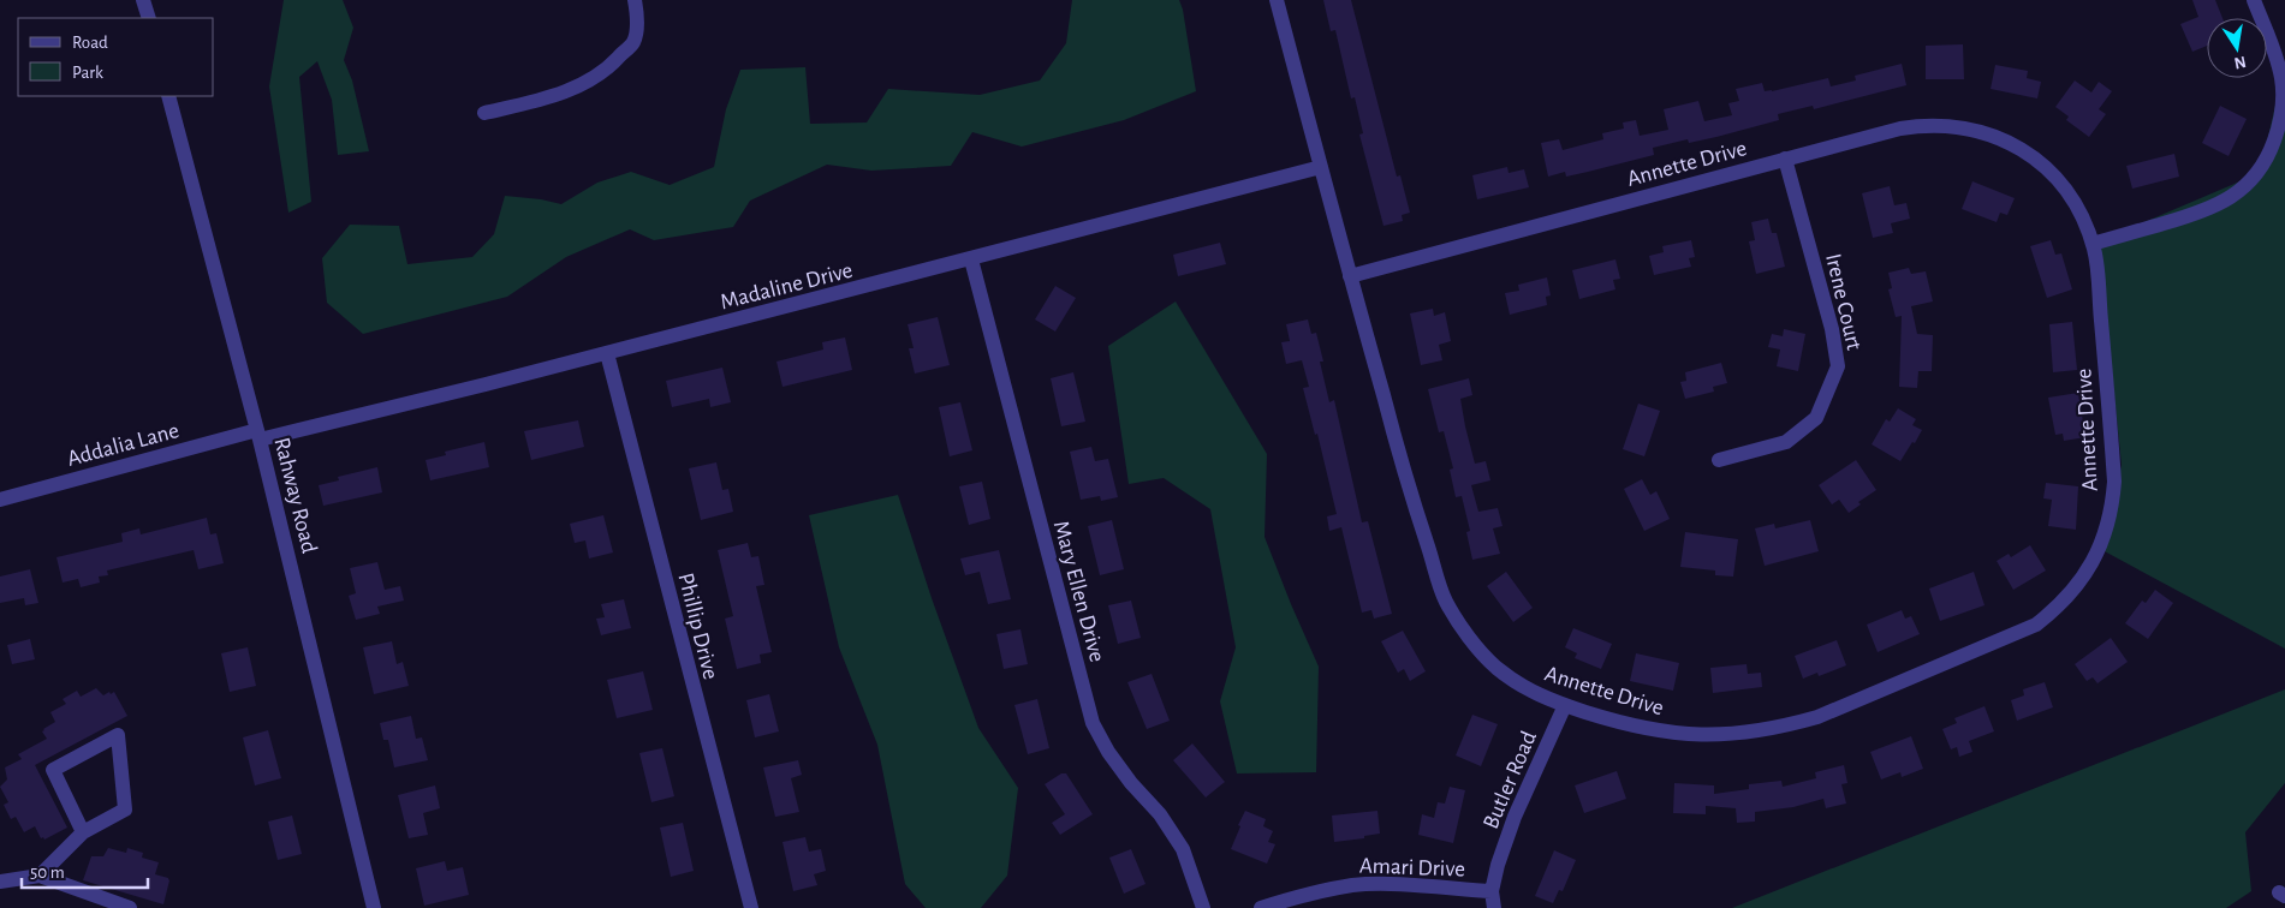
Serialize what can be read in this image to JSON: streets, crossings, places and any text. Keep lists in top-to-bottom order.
{
  "streets": {
    "street": [
      "Annette Drive",
      "Madaline Drive",
      "Irene Court",
      "Addalia Lane",
      "Rahway Road",
      "Mary Ellen Drive",
      "Phillip Drive",
      "Butler Road",
      "Amari Drive"
    ]
  },
  "crossings": [
    ["Annette Drive", "Madaline Drive"],
    ["Annette Drive", "Irene Court"],
    ["Annette Drive", "Butler Road"],
    ["Madaline Drive", "Addalia Lane"],
    ["Madaline Drive", "Rahway Road"],
    ["Madaline Drive", "Mary Ellen Drive"],
    ["Madaline Drive", "Phillip Drive"],
    ["Addalia Lane", "Rahway Road"],
    ["Butler Road", "Amari Drive"]
  ],
  "legend": ["Road", "Park"],
  "scale_bar": "50 m",
  "north": "bottom"
}
